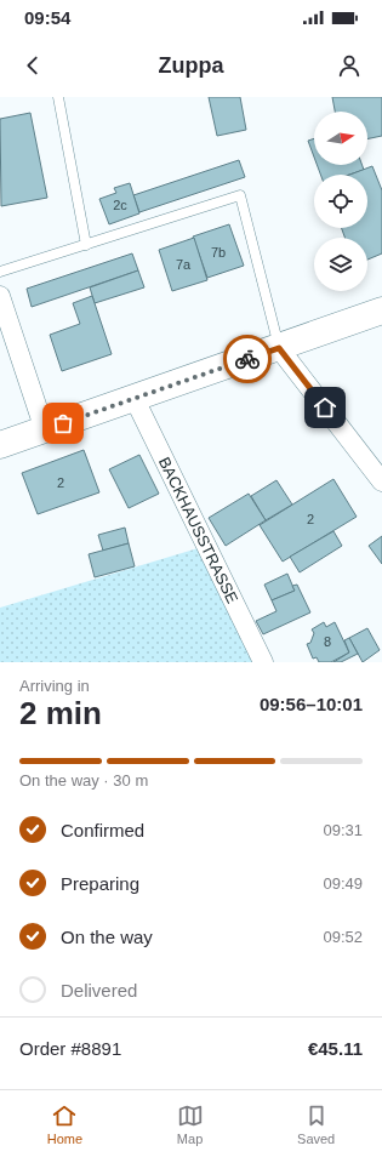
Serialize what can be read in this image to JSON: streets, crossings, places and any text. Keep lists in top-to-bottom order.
{
  "streets": {
    "street": ["BACKHAUSSTRASSE"]
  },
  "house_numbers": [
    "2c",
    "7b",
    "7a",
    "2",
    "2",
    "8"
  ],
  "north": "right",
  "page": {
    "status": "09:54",
    "header": "Zuppa",
    "heading": ["2 min", "Arriving in", "09:56–10:01"],
    "panel": ["Order #8891", "€45.11"],
    "bar": "On the way · 30 m",
    "list": [
      ["Confirmed", "09:31"],
      ["Preparing", "09:49"],
      ["On the way", "09:52"],
      "Delivered"
    ],
    "tabs": ["Home", "Map", "Saved"]
  }
}
